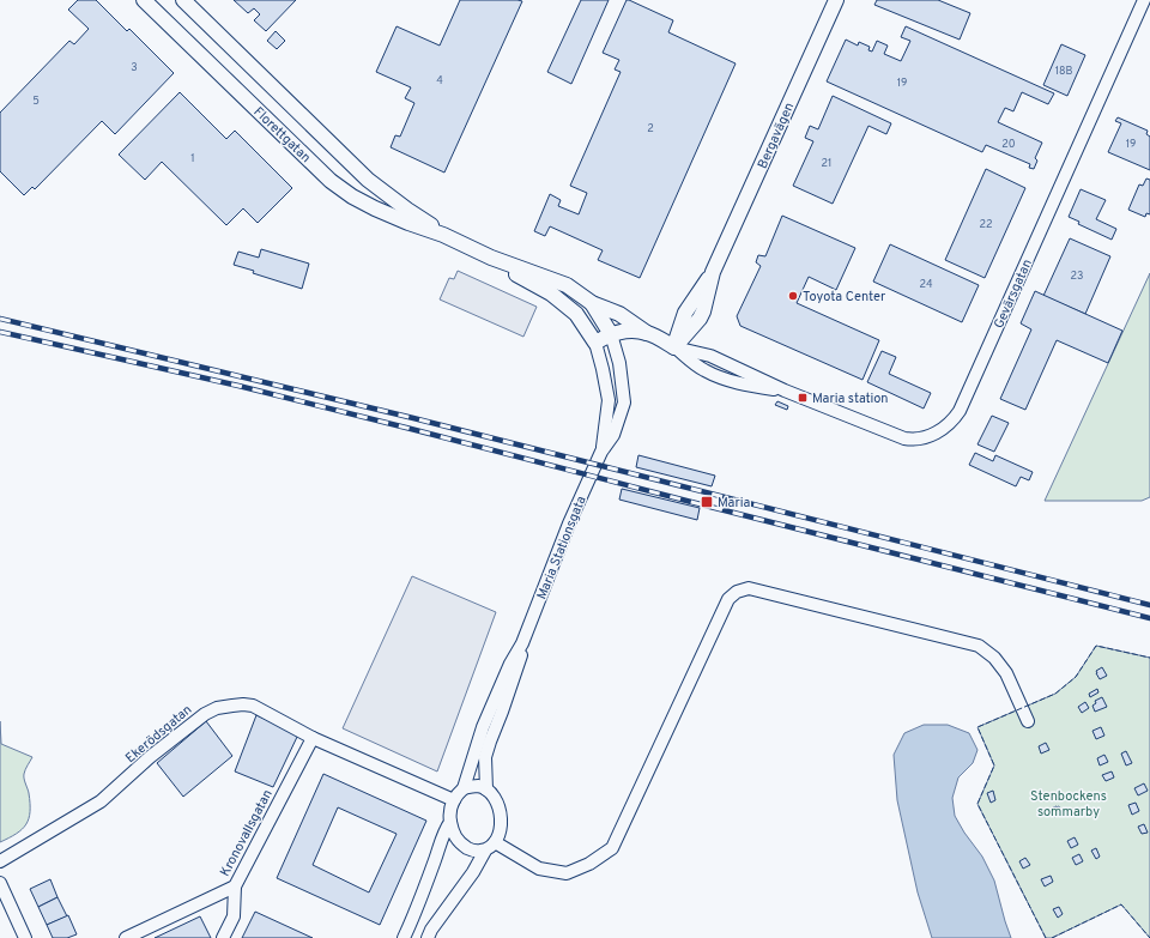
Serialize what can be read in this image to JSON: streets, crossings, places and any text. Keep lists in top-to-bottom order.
{
  "streets": {
    "street": [
      "Florettgatan",
      "Bergavägen",
      "Gevärsgatan",
      "Maria Stationsgata",
      "Ekerödsgatan",
      "Kronovallsgatan"
    ]
  },
  "crossings": [
    ["Florettgatan", "Gevärsgatan"],
    ["Florettgatan", "Maria Stationsgata"],
    ["Bergavägen", "Gevärsgatan"],
    ["Gevärsgatan", "Maria Stationsgata"],
    ["Maria Stationsgata", "Ekerödsgatan"],
    ["Ekerödsgatan", "Kronovallsgatan"]
  ],
  "parks": ["Stenbockens sommarby"],
  "places": {
    "other": ["Toyota Center"],
    "transit": ["Maria station", "Maria"]
  },
  "house_numbers": [
    "3",
    "18B",
    "4",
    "19",
    "5",
    "2",
    "20",
    "19",
    "1",
    "21",
    "22",
    "23",
    "24"
  ]
}
